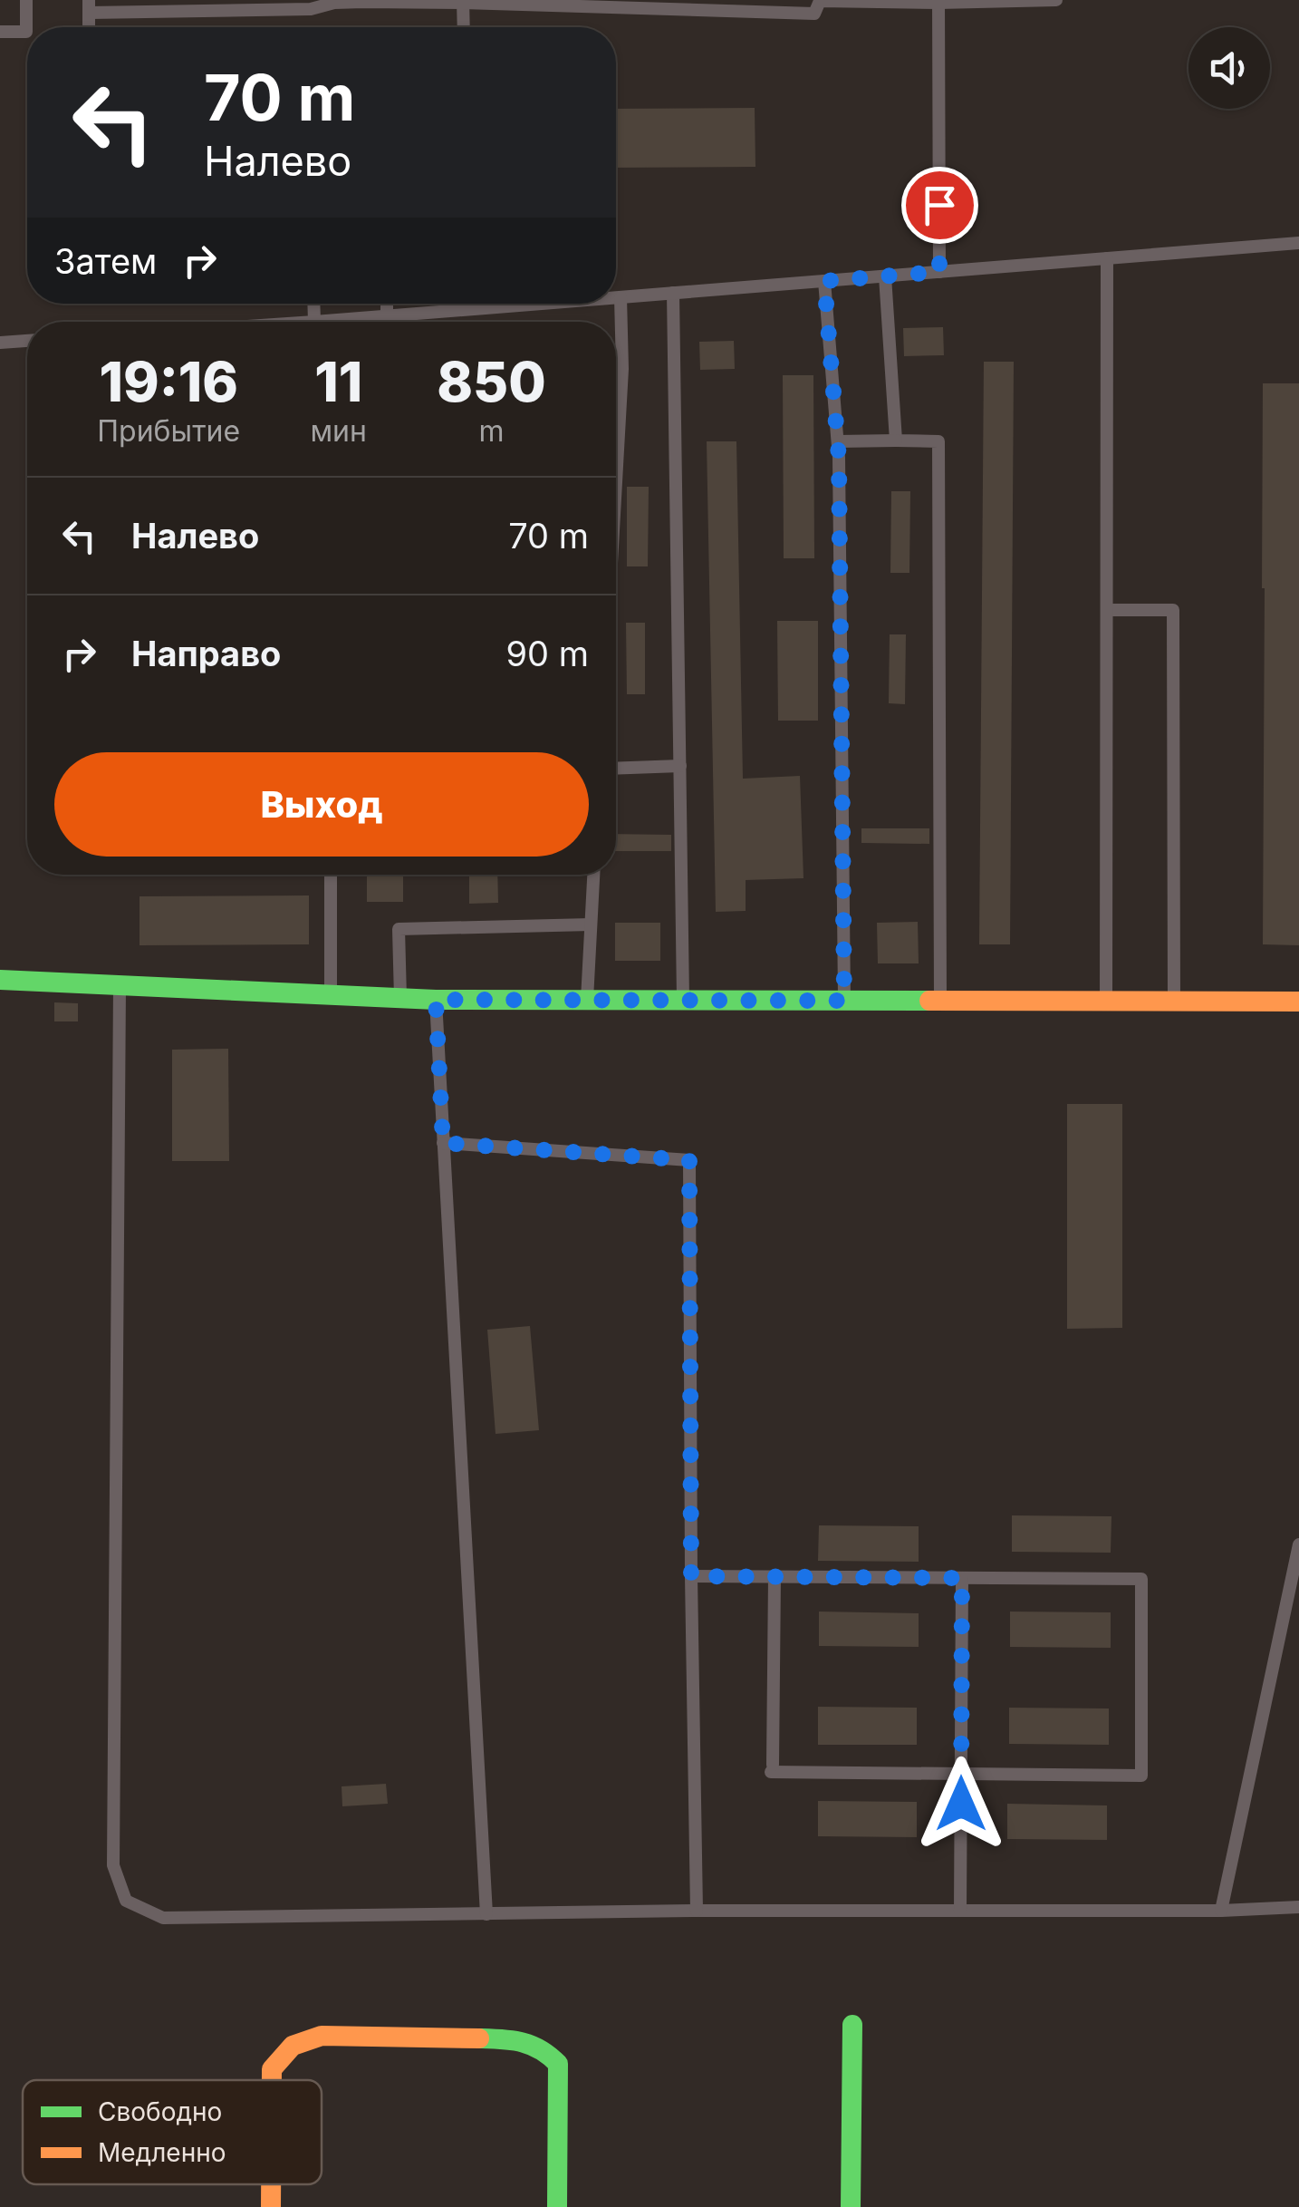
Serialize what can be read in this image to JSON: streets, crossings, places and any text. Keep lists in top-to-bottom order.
{
  "legend": ["Свободно", "Медленно"],
  "page": {
    "turn": ["70 m", "Налево"],
    "then": "Затем",
    "eta": [
      "19:16",
      "Прибытие",
      "11",
      "мин",
      "850",
      "m"
    ],
    "list": [
      {
        "name": "Налево",
        "value": "70 m"
      },
      {
        "name": "Направо",
        "value": "90 m"
      }
    ],
    "buttons": "Выход"
  }
}
